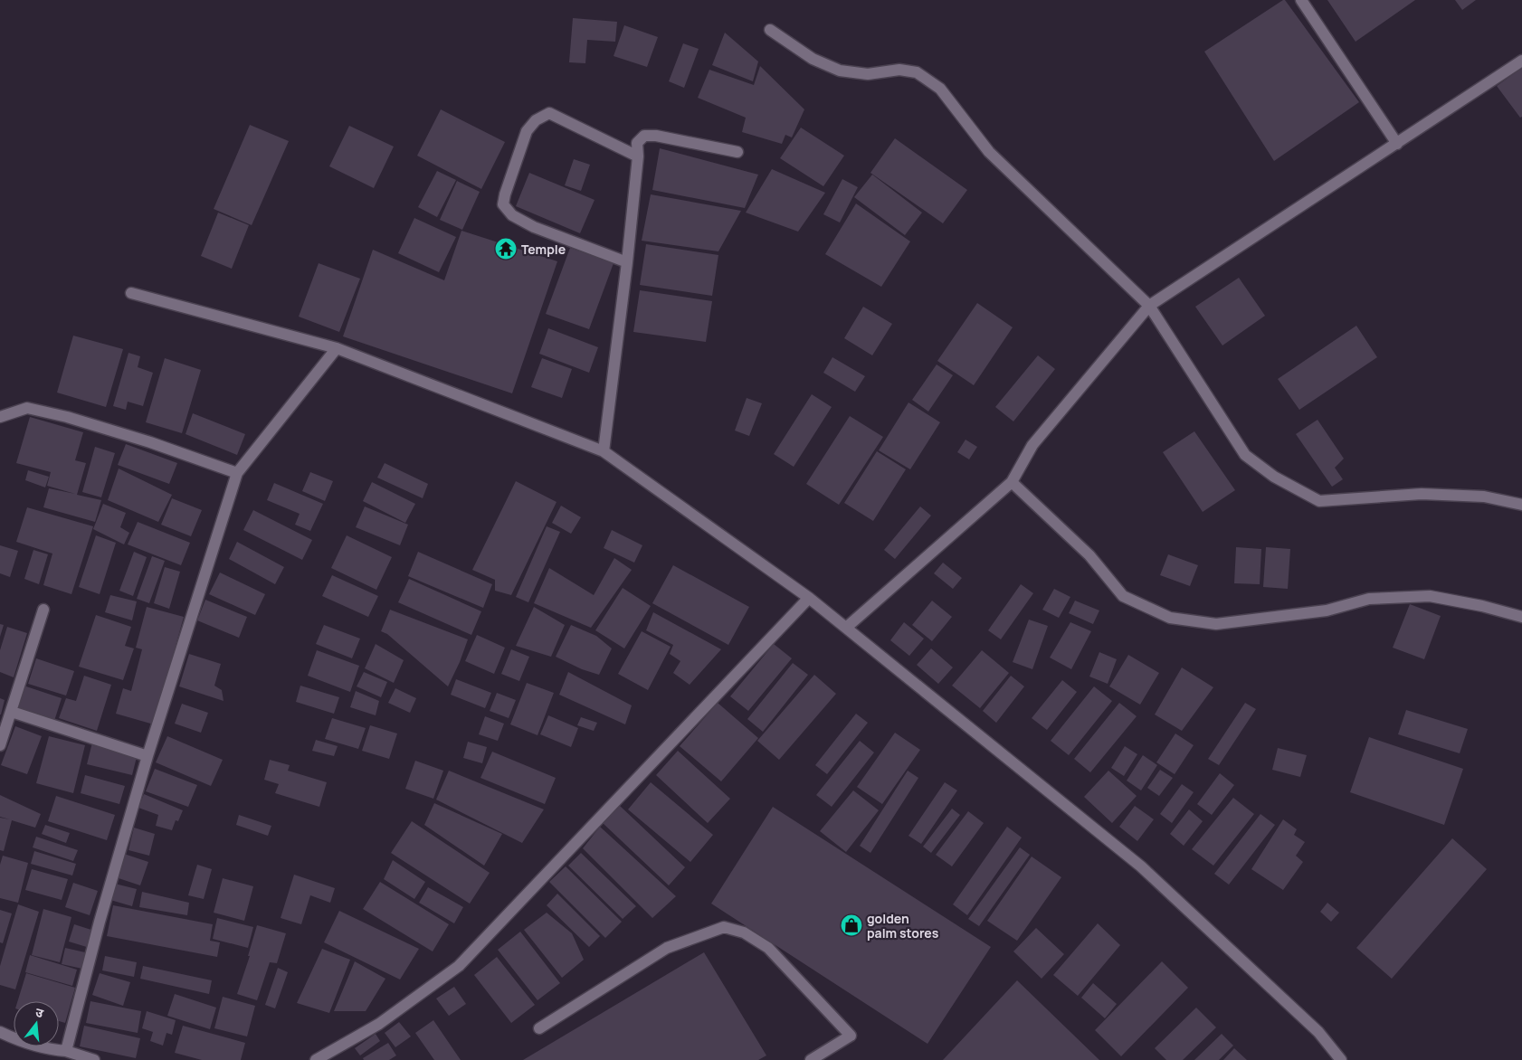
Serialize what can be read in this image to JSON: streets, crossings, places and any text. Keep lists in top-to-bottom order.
{
  "places": {
    "temple": ["Temple"],
    "shop": ["golden palm stores"]
  },
  "north": "top"
}
